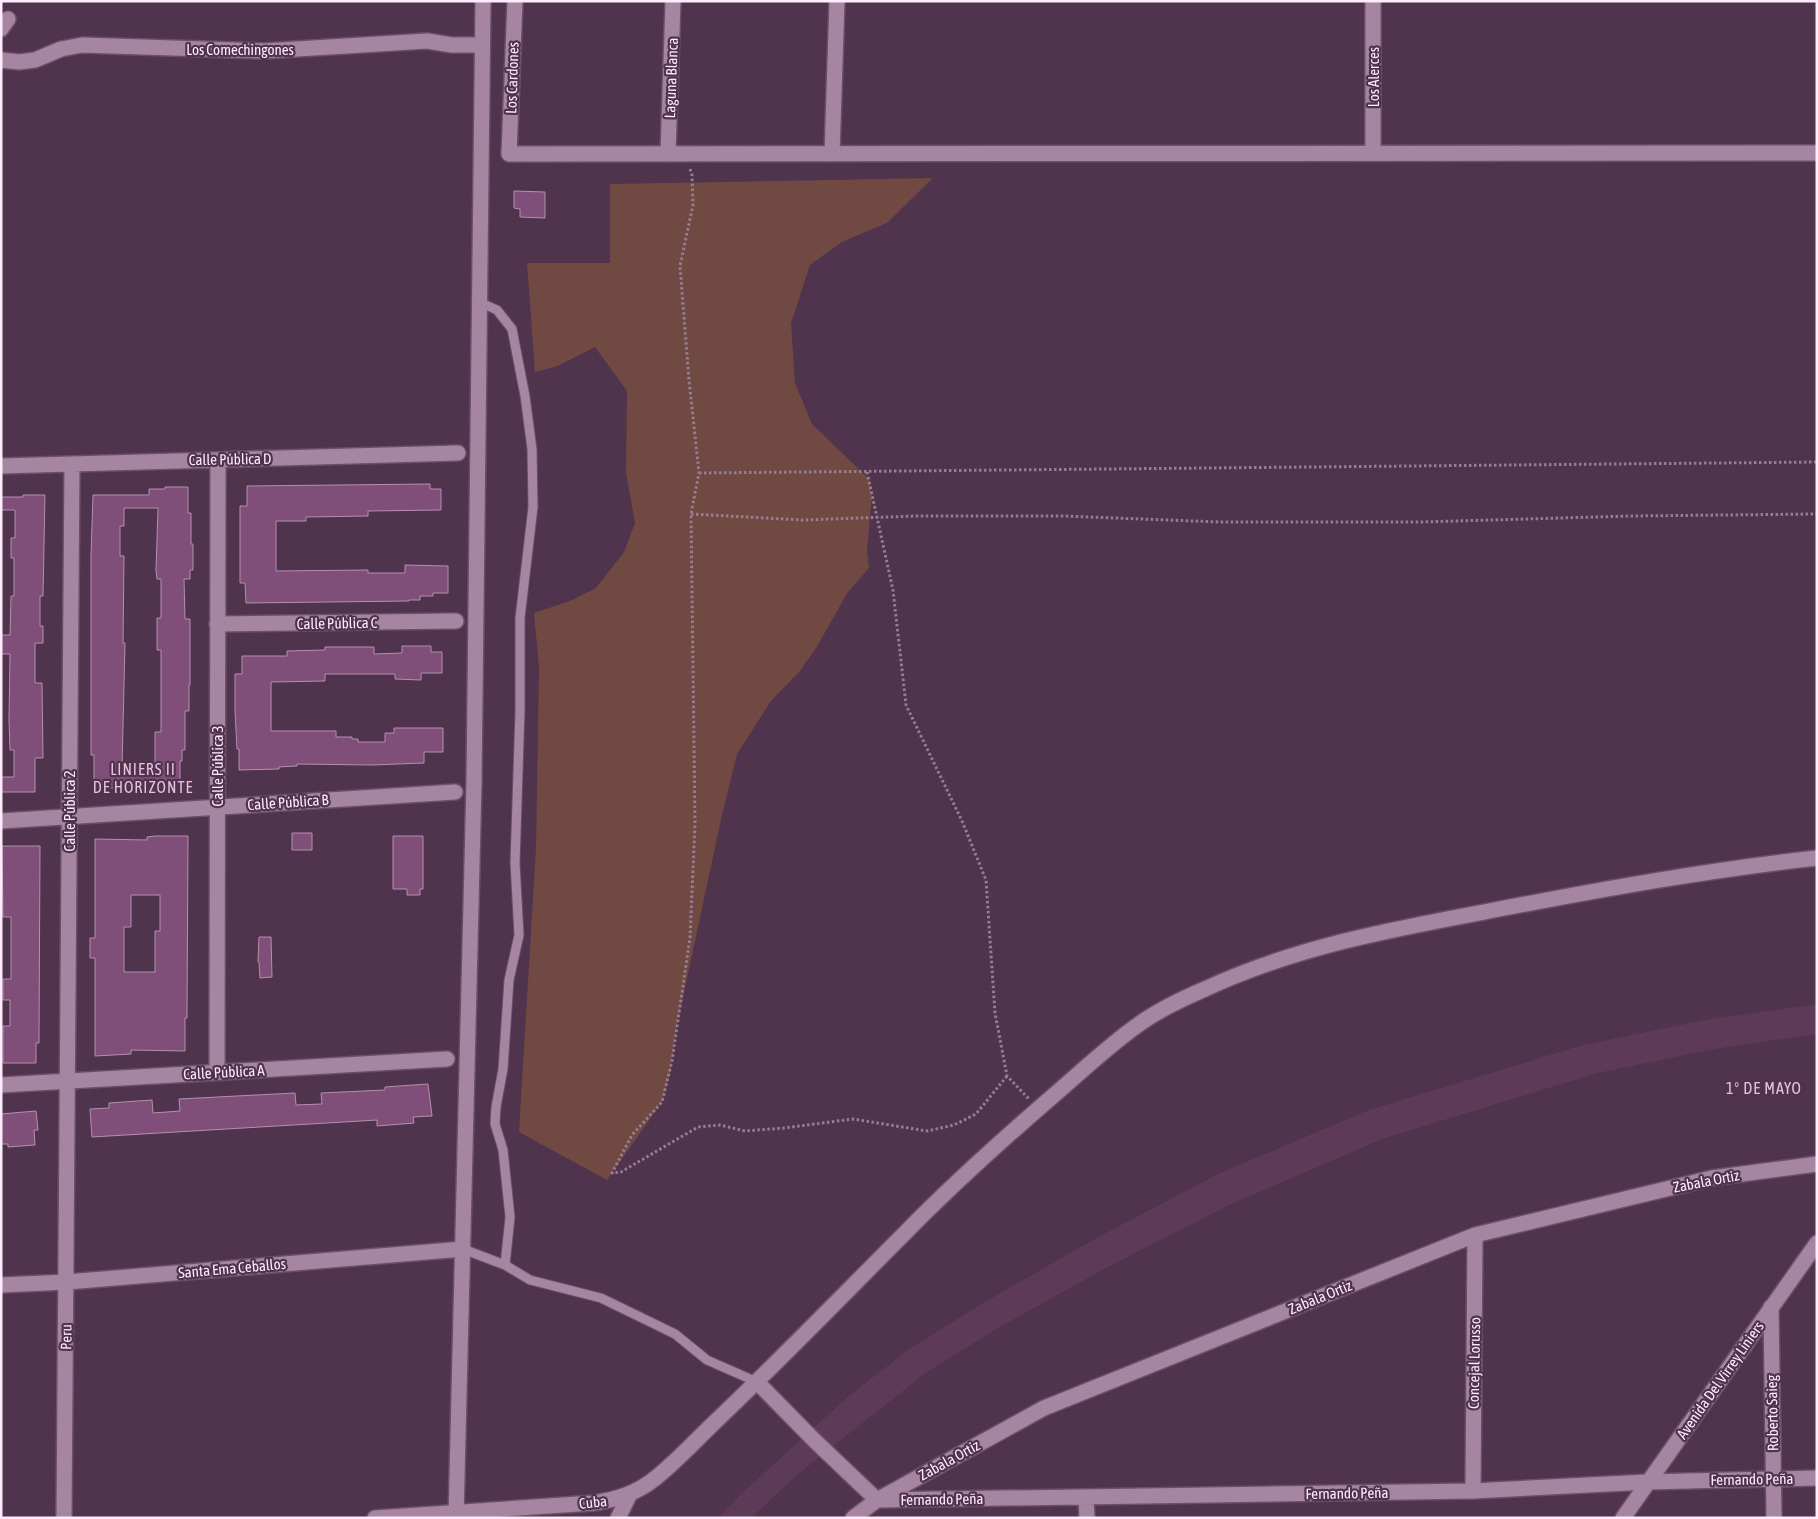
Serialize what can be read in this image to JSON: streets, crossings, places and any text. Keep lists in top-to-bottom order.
{
  "streets": {
    "street": [
      "Los Comechingones",
      "Los Alerces",
      "Los Cardones",
      "Laguna Blanca",
      "Calle Pública D",
      "Calle Pública C",
      "Calle Pública 3",
      "Calle Pública B",
      "Calle Pública 2",
      "Calle Pública A",
      "Zabala Ortiz",
      "Santa Ema Ceballos",
      "Peru",
      "Concejal Lorusso",
      "Avenida Del Virrey Liniers",
      "Roberto Saieg",
      "Fernando Peña",
      "Cuba"
    ]
  },
  "crossings": [
    ["Los Cardones", "Laguna Blanca"],
    ["Calle Pública D", "Calle Pública 3"],
    ["Calle Pública D", "Calle Pública 2"],
    ["Calle Pública C", "Calle Pública 3"],
    ["Calle Pública 3", "Calle Pública B"],
    ["Calle Pública 3", "Calle Pública A"],
    ["Calle Pública B", "Calle Pública 2"],
    ["Calle Pública 2", "Calle Pública A"],
    ["Calle Pública 2", "Peru"],
    ["Zabala Ortiz", "Concejal Lorusso"],
    ["Zabala Ortiz", "Fernando Peña"],
    ["Santa Ema Ceballos", "Peru"],
    ["Concejal Lorusso", "Fernando Peña"],
    ["Avenida Del Virrey Liniers", "Roberto Saieg"],
    ["Avenida Del Virrey Liniers", "Fernando Peña"],
    ["Roberto Saieg", "Fernando Peña"]
  ],
  "districts": ["LINIERS II DE HORIZONTE", "1° DE MAYO"]
}
